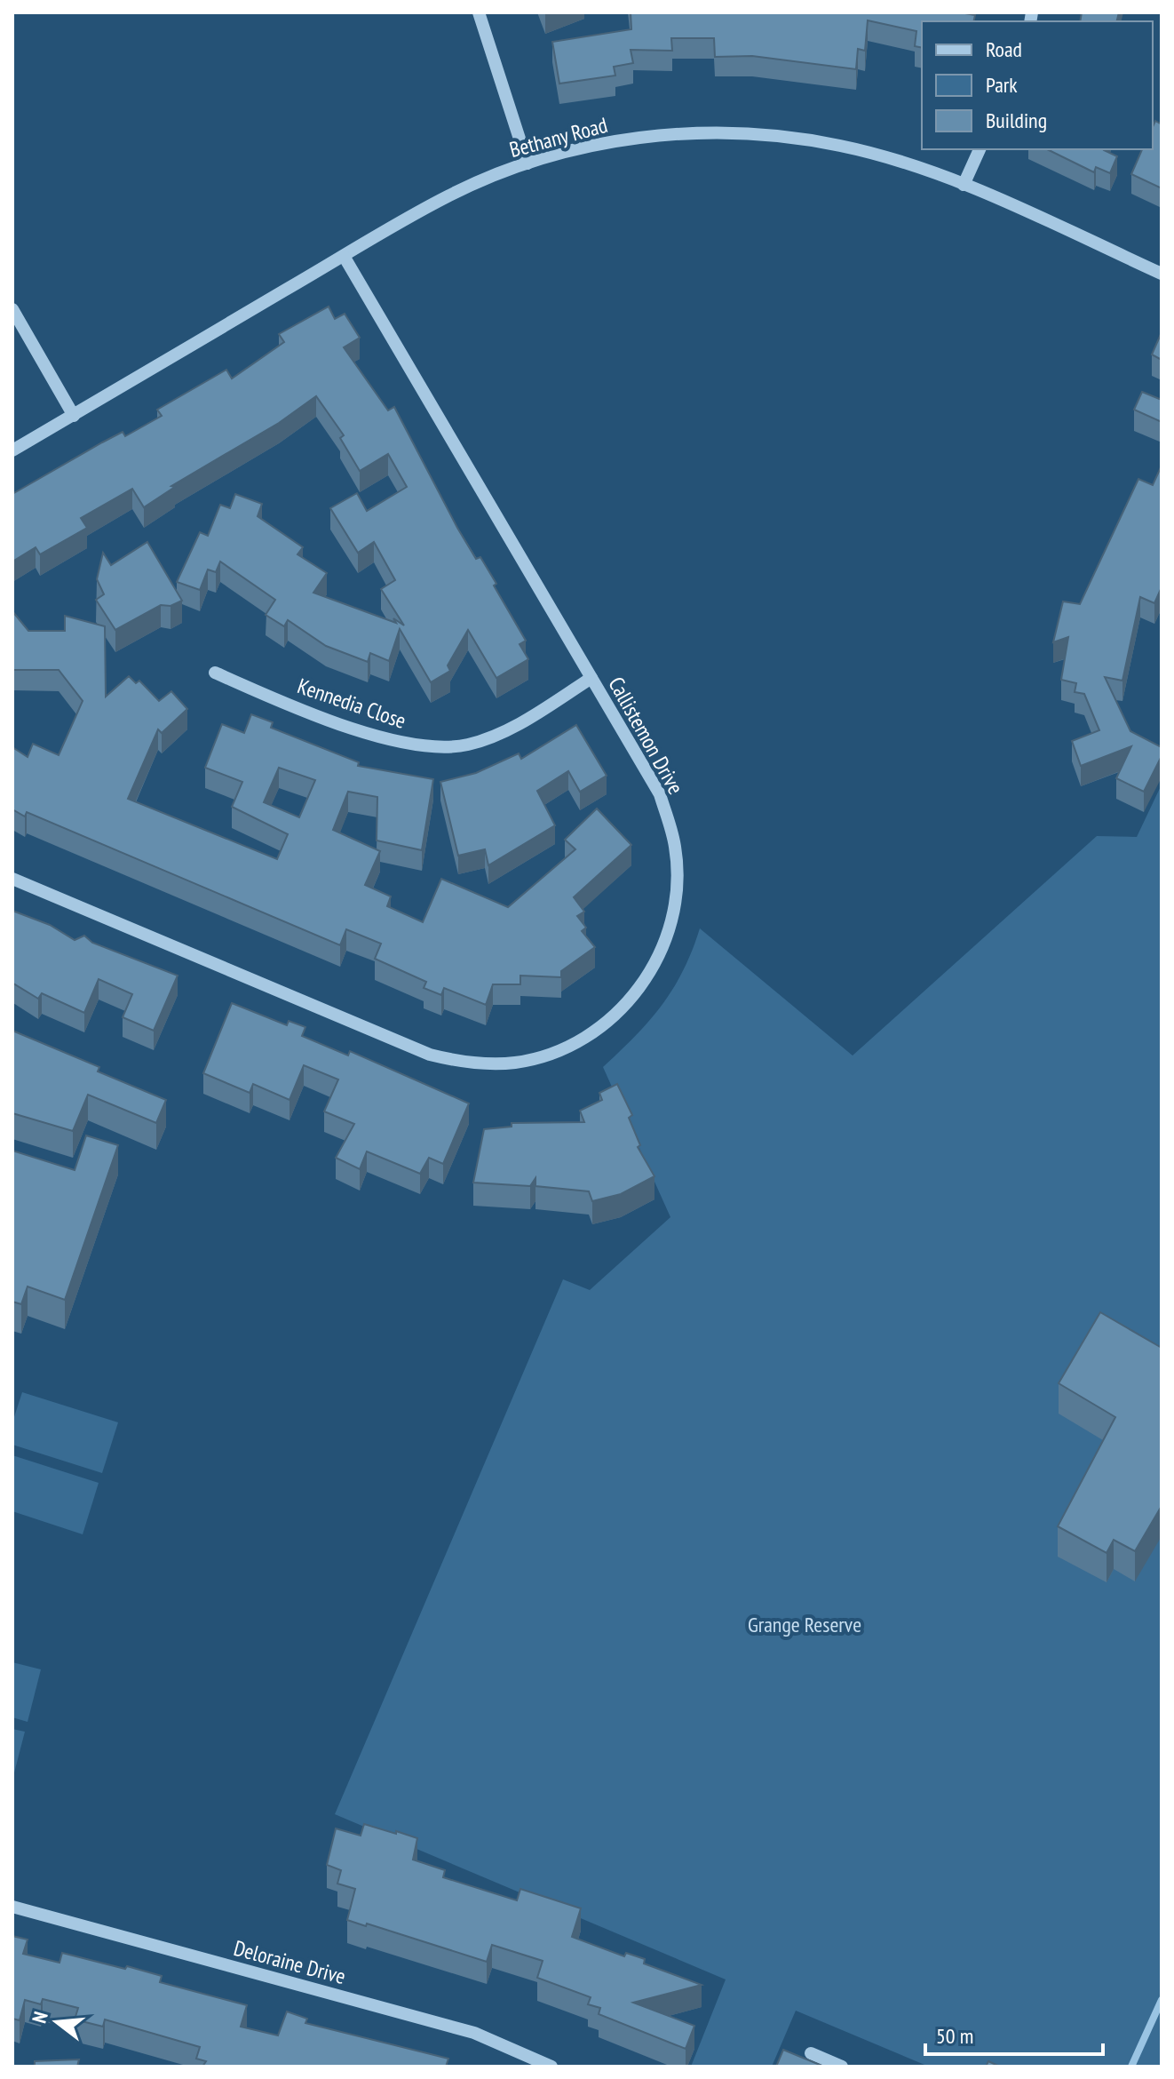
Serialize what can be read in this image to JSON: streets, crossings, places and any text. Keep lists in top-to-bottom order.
{
  "streets": {
    "street": [
      "Bethany Road",
      "Kennedia Close",
      "Callistemon Drive",
      "Deloraine Drive"
    ]
  },
  "crossings": [
    ["Bethany Road", "Callistemon Drive"],
    ["Kennedia Close", "Callistemon Drive"]
  ],
  "parks": ["Grange Reserve"],
  "legend": ["Road", "Park", "Building"],
  "scale_bar": "50 m",
  "north": "left"
}
